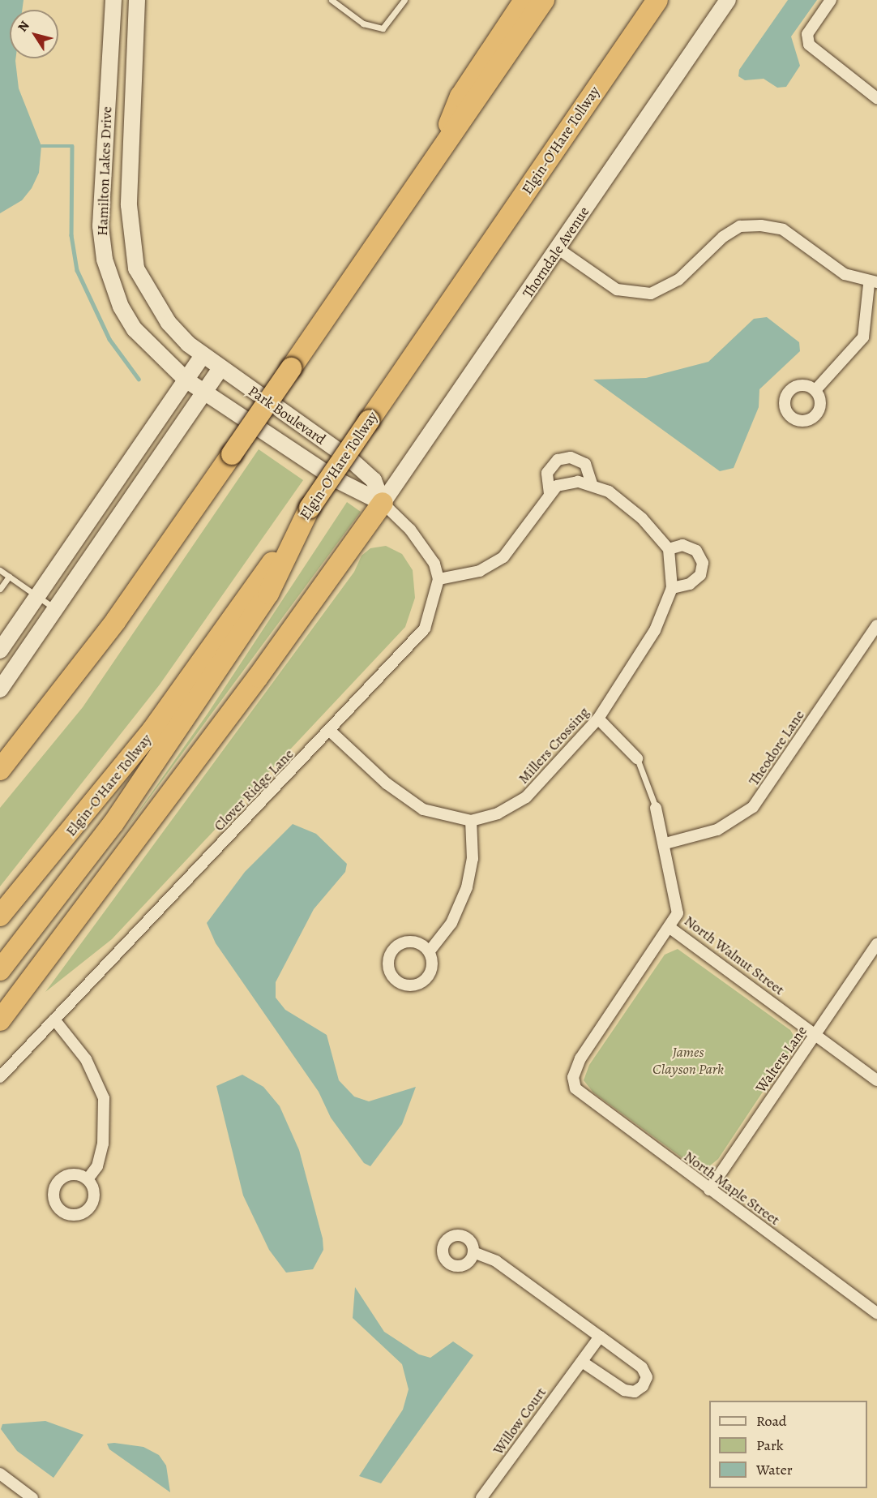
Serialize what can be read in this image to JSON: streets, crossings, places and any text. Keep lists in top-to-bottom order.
{
  "streets": {
    "highway": ["Elgin-O'Hare Tollway"],
    "street": [
      "Hamilton Lakes Drive",
      "Thorndale Avenue",
      "Park Boulevard",
      "Millers Crossing",
      "Theodore Lane",
      "Clover Ridge Lane",
      "North Walnut Street",
      "Walters Lane",
      "North Maple Street",
      "Willow Court"
    ]
  },
  "crossings": [
    ["Hamilton Lakes Drive", "Park Boulevard"],
    ["Thorndale Avenue", "Park Boulevard"],
    ["Theodore Lane", "North Walnut Street"],
    ["North Walnut Street", "Walters Lane"],
    ["North Walnut Street", "North Maple Street"],
    ["Walters Lane", "North Maple Street"]
  ],
  "parks": ["James Clayson Park"],
  "legend": ["Road", "Park", "Water"],
  "north": "top left"
}
